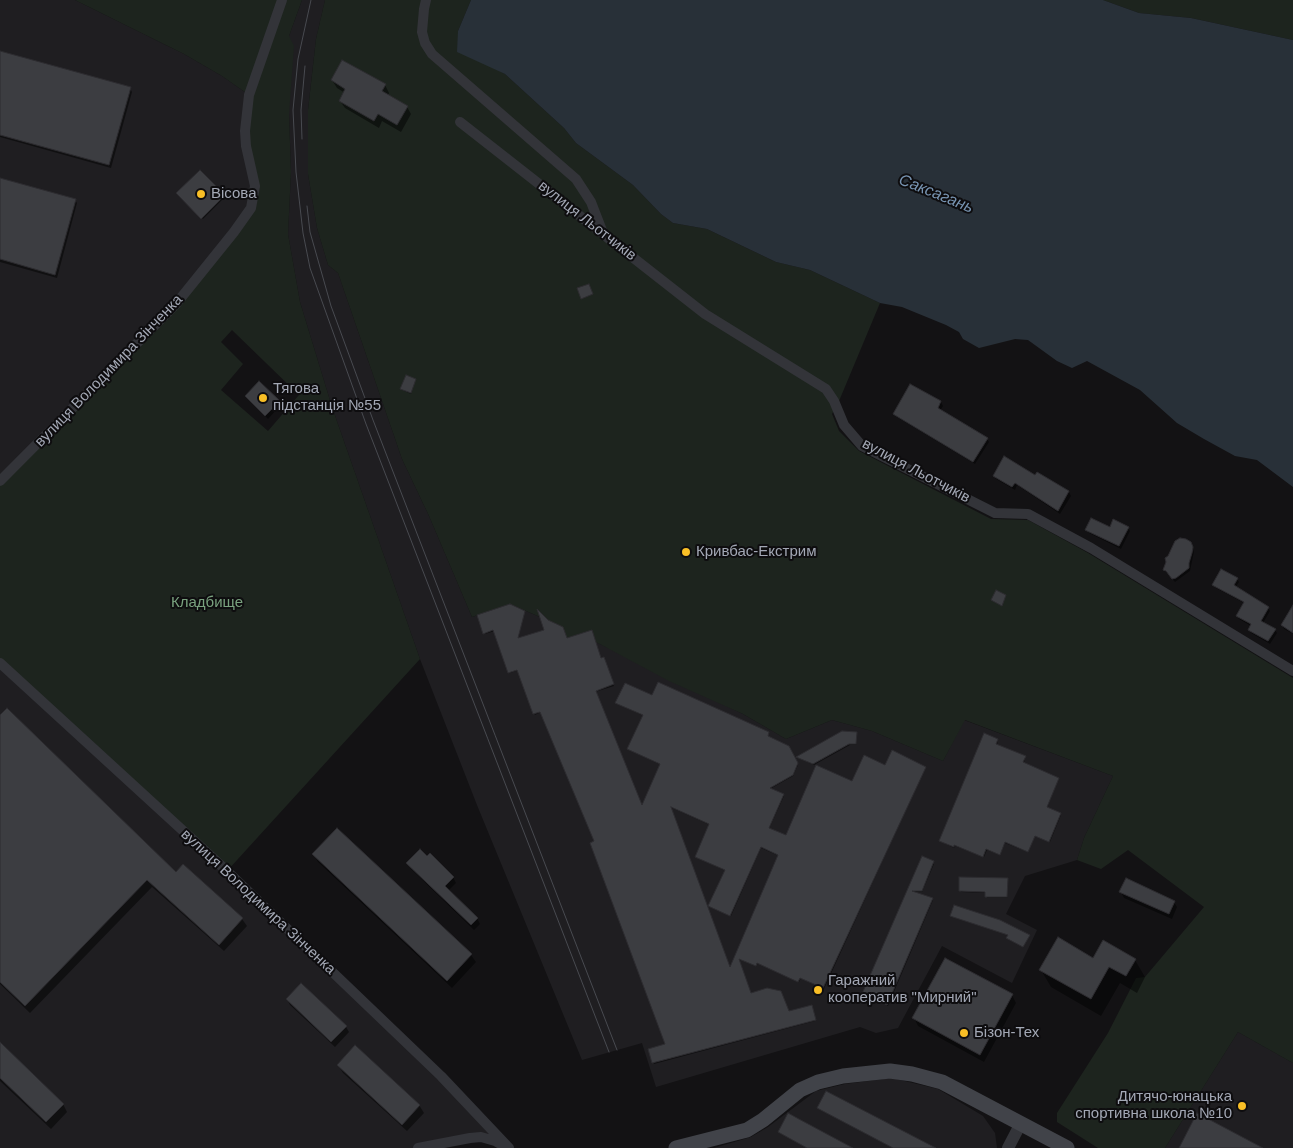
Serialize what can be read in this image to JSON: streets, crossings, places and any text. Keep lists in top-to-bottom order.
{
  "streets": {
    "street": ["вулиця Льотчиків", "вулиця Володимира Зінченка"]
  },
  "water": ["Саксагань"],
  "parks": ["Кладбище"],
  "places": [
    "Вісова",
    "Тягова підстанція №55",
    "Кривбас-Екстрим",
    "Гаражний кооператив \"Мирний\"",
    "Бізон-Тех",
    "Дитячо-юнацька спортивна школа №10"
  ]
}
